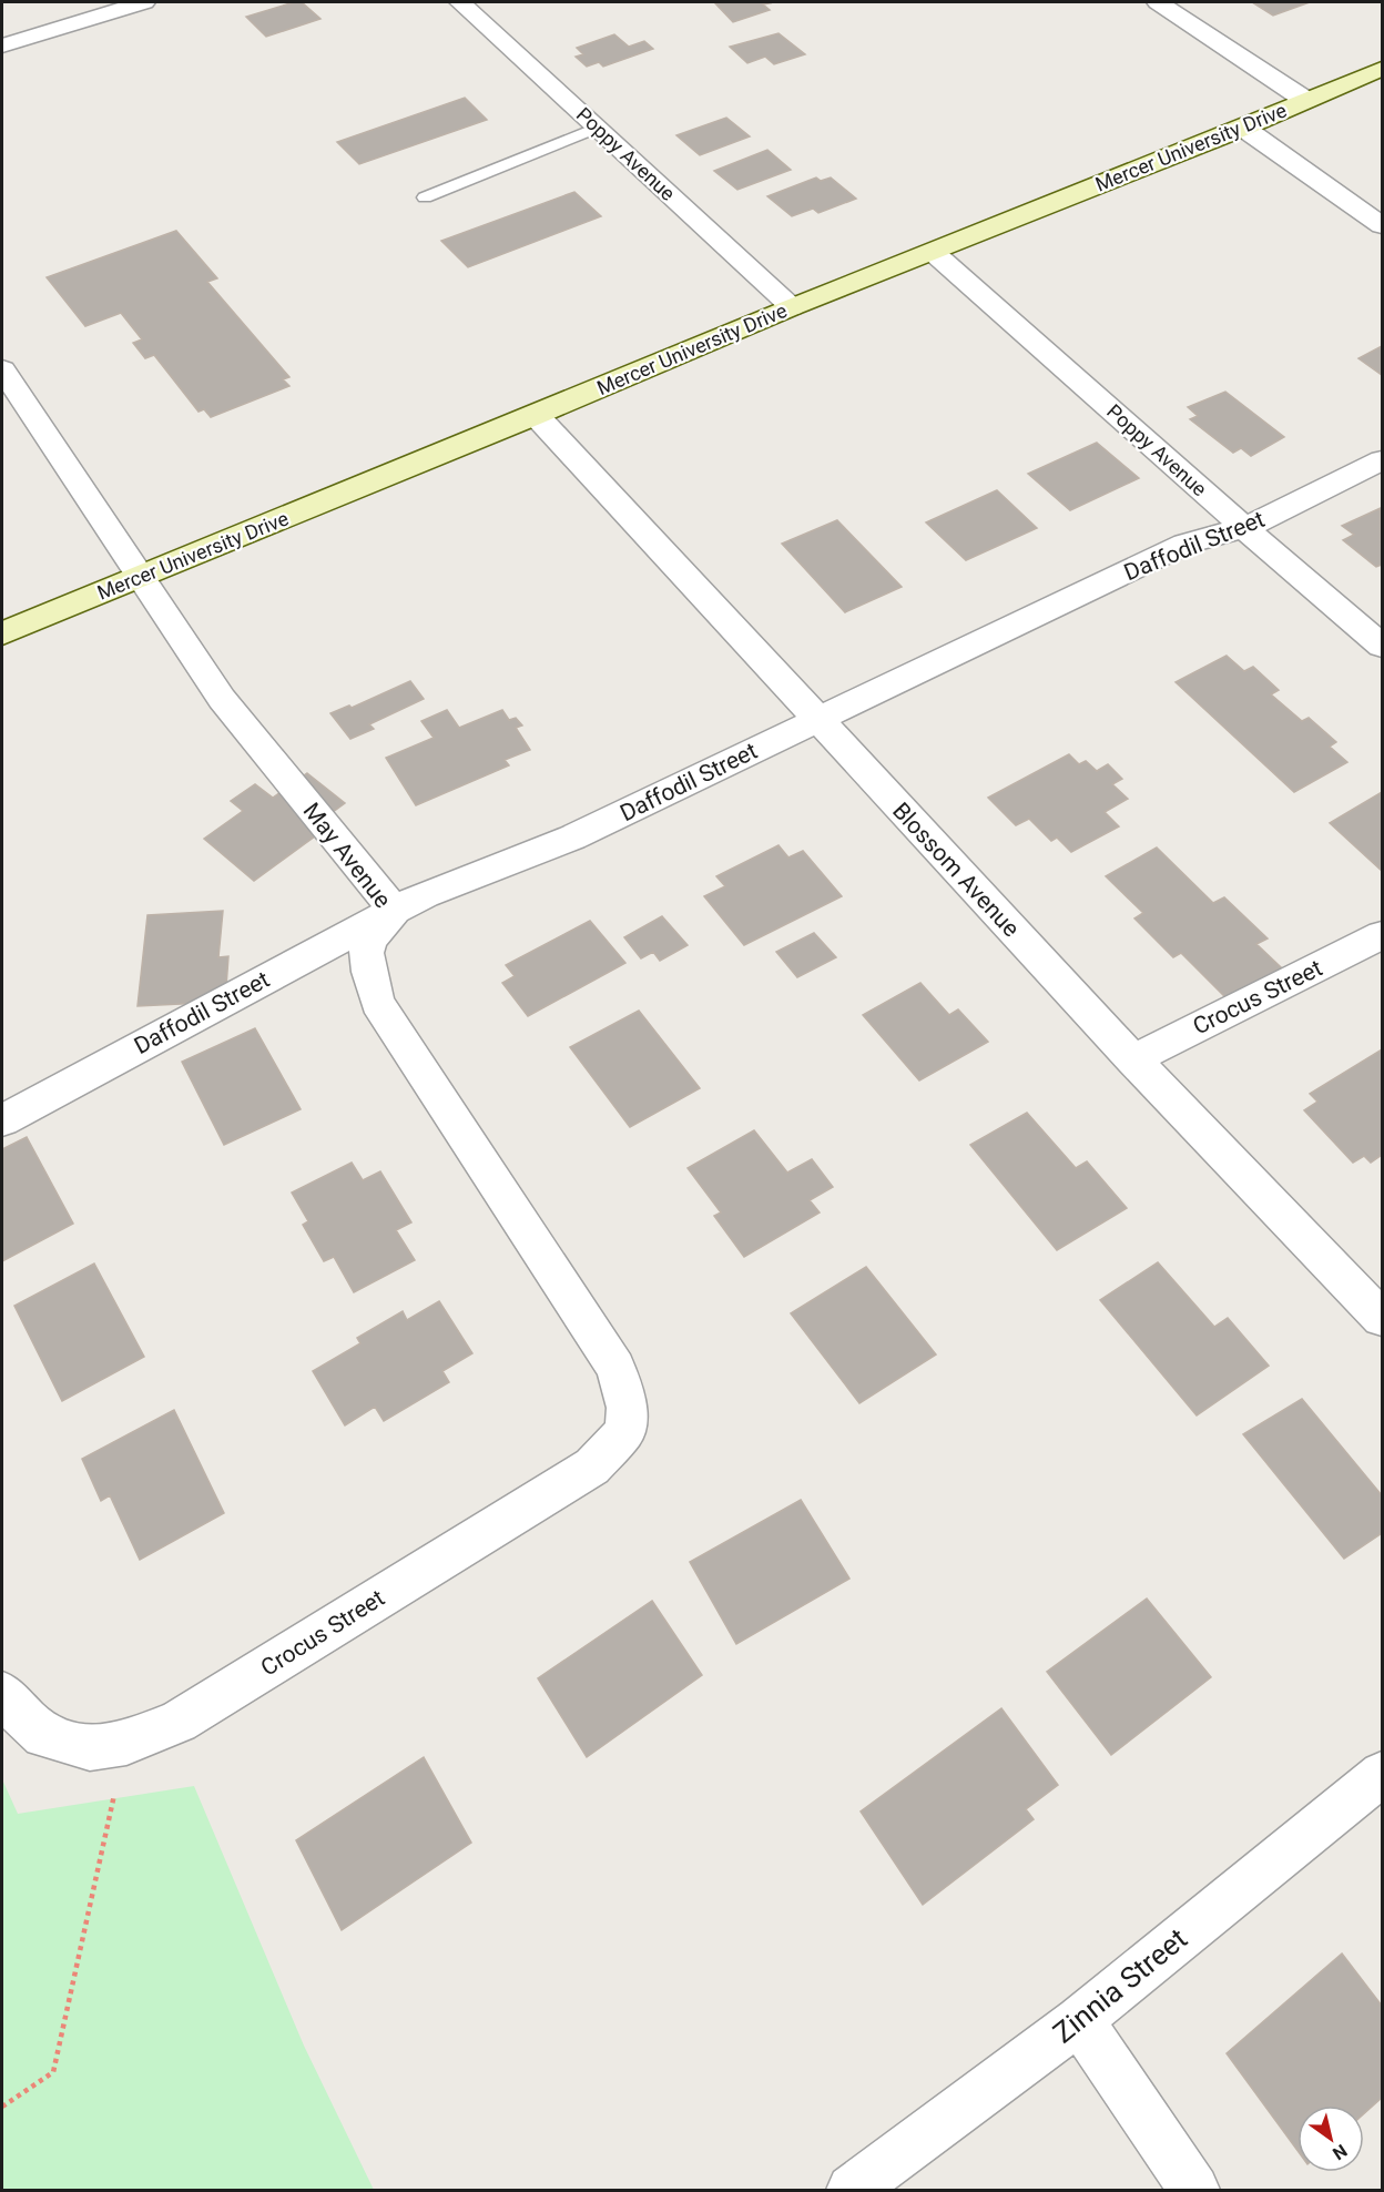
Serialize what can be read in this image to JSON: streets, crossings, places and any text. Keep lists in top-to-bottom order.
{
  "streets": {
    "main road": ["Mercer University Drive"],
    "street": [
      "Poppy Avenue",
      "Daffodil Street",
      "May Avenue",
      "Blossom Avenue",
      "Crocus Street",
      "Zinnia Street"
    ]
  },
  "crossings": [
    ["Mercer University Drive", "Poppy Avenue"],
    ["Mercer University Drive", "May Avenue"],
    ["Mercer University Drive", "Blossom Avenue"],
    ["Poppy Avenue", "Daffodil Street"],
    ["Daffodil Street", "May Avenue"],
    ["Daffodil Street", "Blossom Avenue"],
    ["May Avenue", "Crocus Street"],
    ["Blossom Avenue", "Crocus Street"]
  ],
  "north": "bottom right"
}
